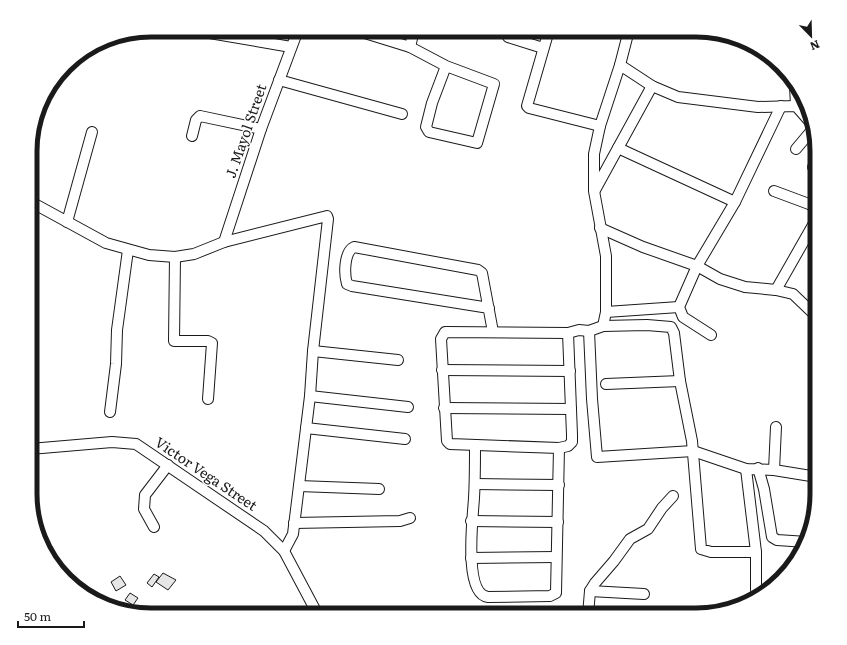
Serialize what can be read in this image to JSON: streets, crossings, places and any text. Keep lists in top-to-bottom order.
{
  "streets": {
    "street": ["J. Mayol Street", "Victor Vega Street"]
  },
  "scale_bar": "50 m",
  "north": "bottom right"
}
